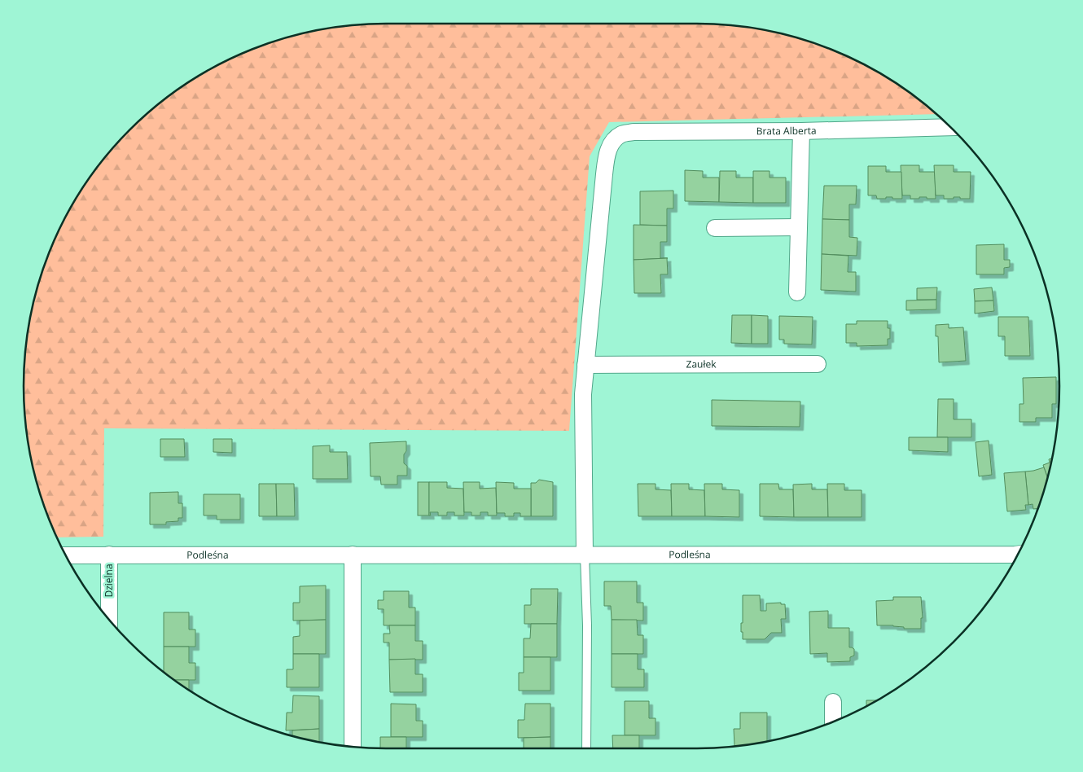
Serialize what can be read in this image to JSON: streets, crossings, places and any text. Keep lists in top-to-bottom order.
{
  "streets": {
    "street": [
      "Brata Alberta",
      "Zaułek",
      "Podleśna",
      "Dzielna"
    ]
  },
  "crossings": [
    ["Brata Alberta", "Zaułek"],
    ["Podleśna", "Dzielna"]
  ]
}
